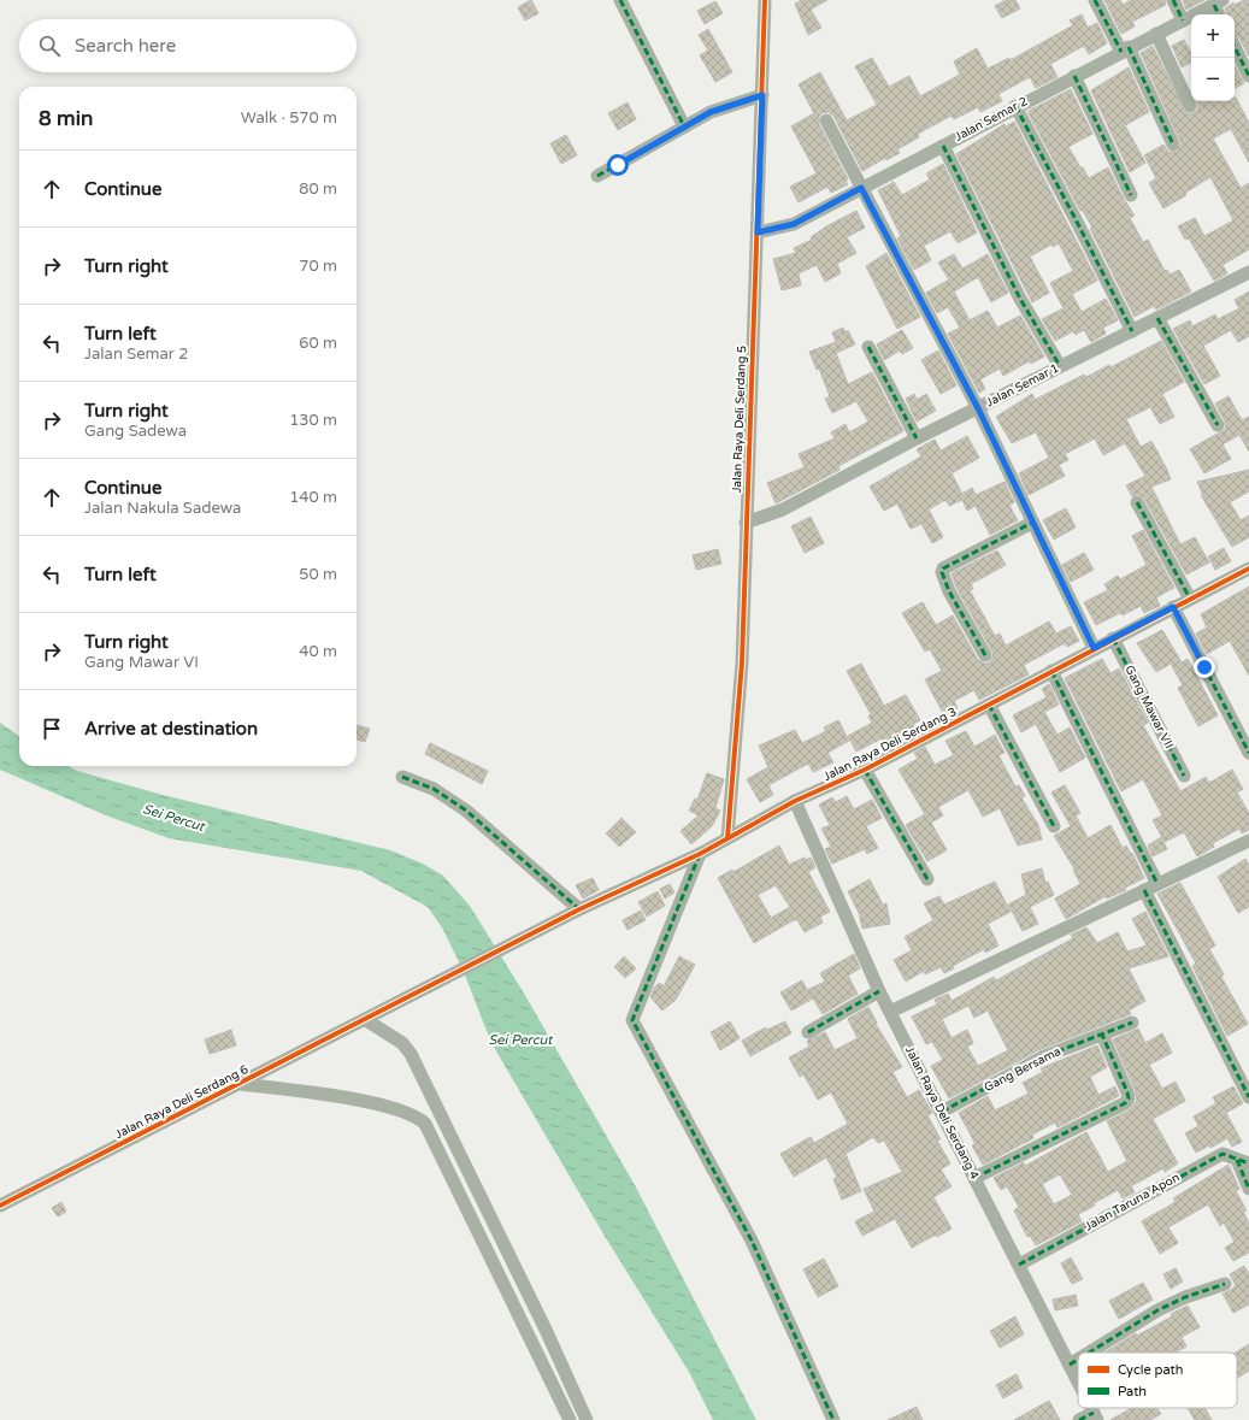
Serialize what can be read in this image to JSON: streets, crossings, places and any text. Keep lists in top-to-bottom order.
{
  "streets": {
    "street": [
      "Jalan Semar 2",
      "Jalan Semar 1",
      "Jalan Raya Deli Serdang 5",
      "Gang Mawar VII",
      "Jalan Raya Deli Serdang 3",
      "Gang Bersama",
      "Jalan Raya Deli Serdang 6",
      "Jalan Raya Deli Serdang 4",
      "Jalan Taruna Apon"
    ]
  },
  "crossings": [
    ["Jalan Semar 2", "Jalan Raya Deli Serdang 5"],
    ["Jalan Semar 1", "Jalan Raya Deli Serdang 5"],
    ["Jalan Raya Deli Serdang 5", "Jalan Raya Deli Serdang 3"],
    ["Gang Mawar VII", "Jalan Raya Deli Serdang 3"],
    ["Jalan Raya Deli Serdang 3", "Jalan Raya Deli Serdang 6"],
    ["Jalan Raya Deli Serdang 3", "Jalan Raya Deli Serdang 4"],
    ["Gang Bersama", "Jalan Raya Deli Serdang 4"],
    ["Jalan Raya Deli Serdang 4", "Jalan Taruna Apon"]
  ],
  "water": ["Sei Percut"],
  "legend": ["Cycle path", "Path"],
  "page": {
    "map_buttons": ["+", "−"],
    "search": "Search here",
    "heading": ["8 min", "Walk · 570 m"],
    "list": [
      ["Continue", "80 m"],
      ["Turn right", "70 m"],
      ["Turn left", "Jalan Semar 2", "60 m"],
      ["Turn right", "Gang Sadewa", "130 m"],
      ["Continue", "Jalan Nakula Sadewa", "140 m"],
      ["Turn left", "50 m"],
      ["Turn right", "Gang Mawar VI", "40 m"],
      "Arrive at destination"
    ]
  }
}
